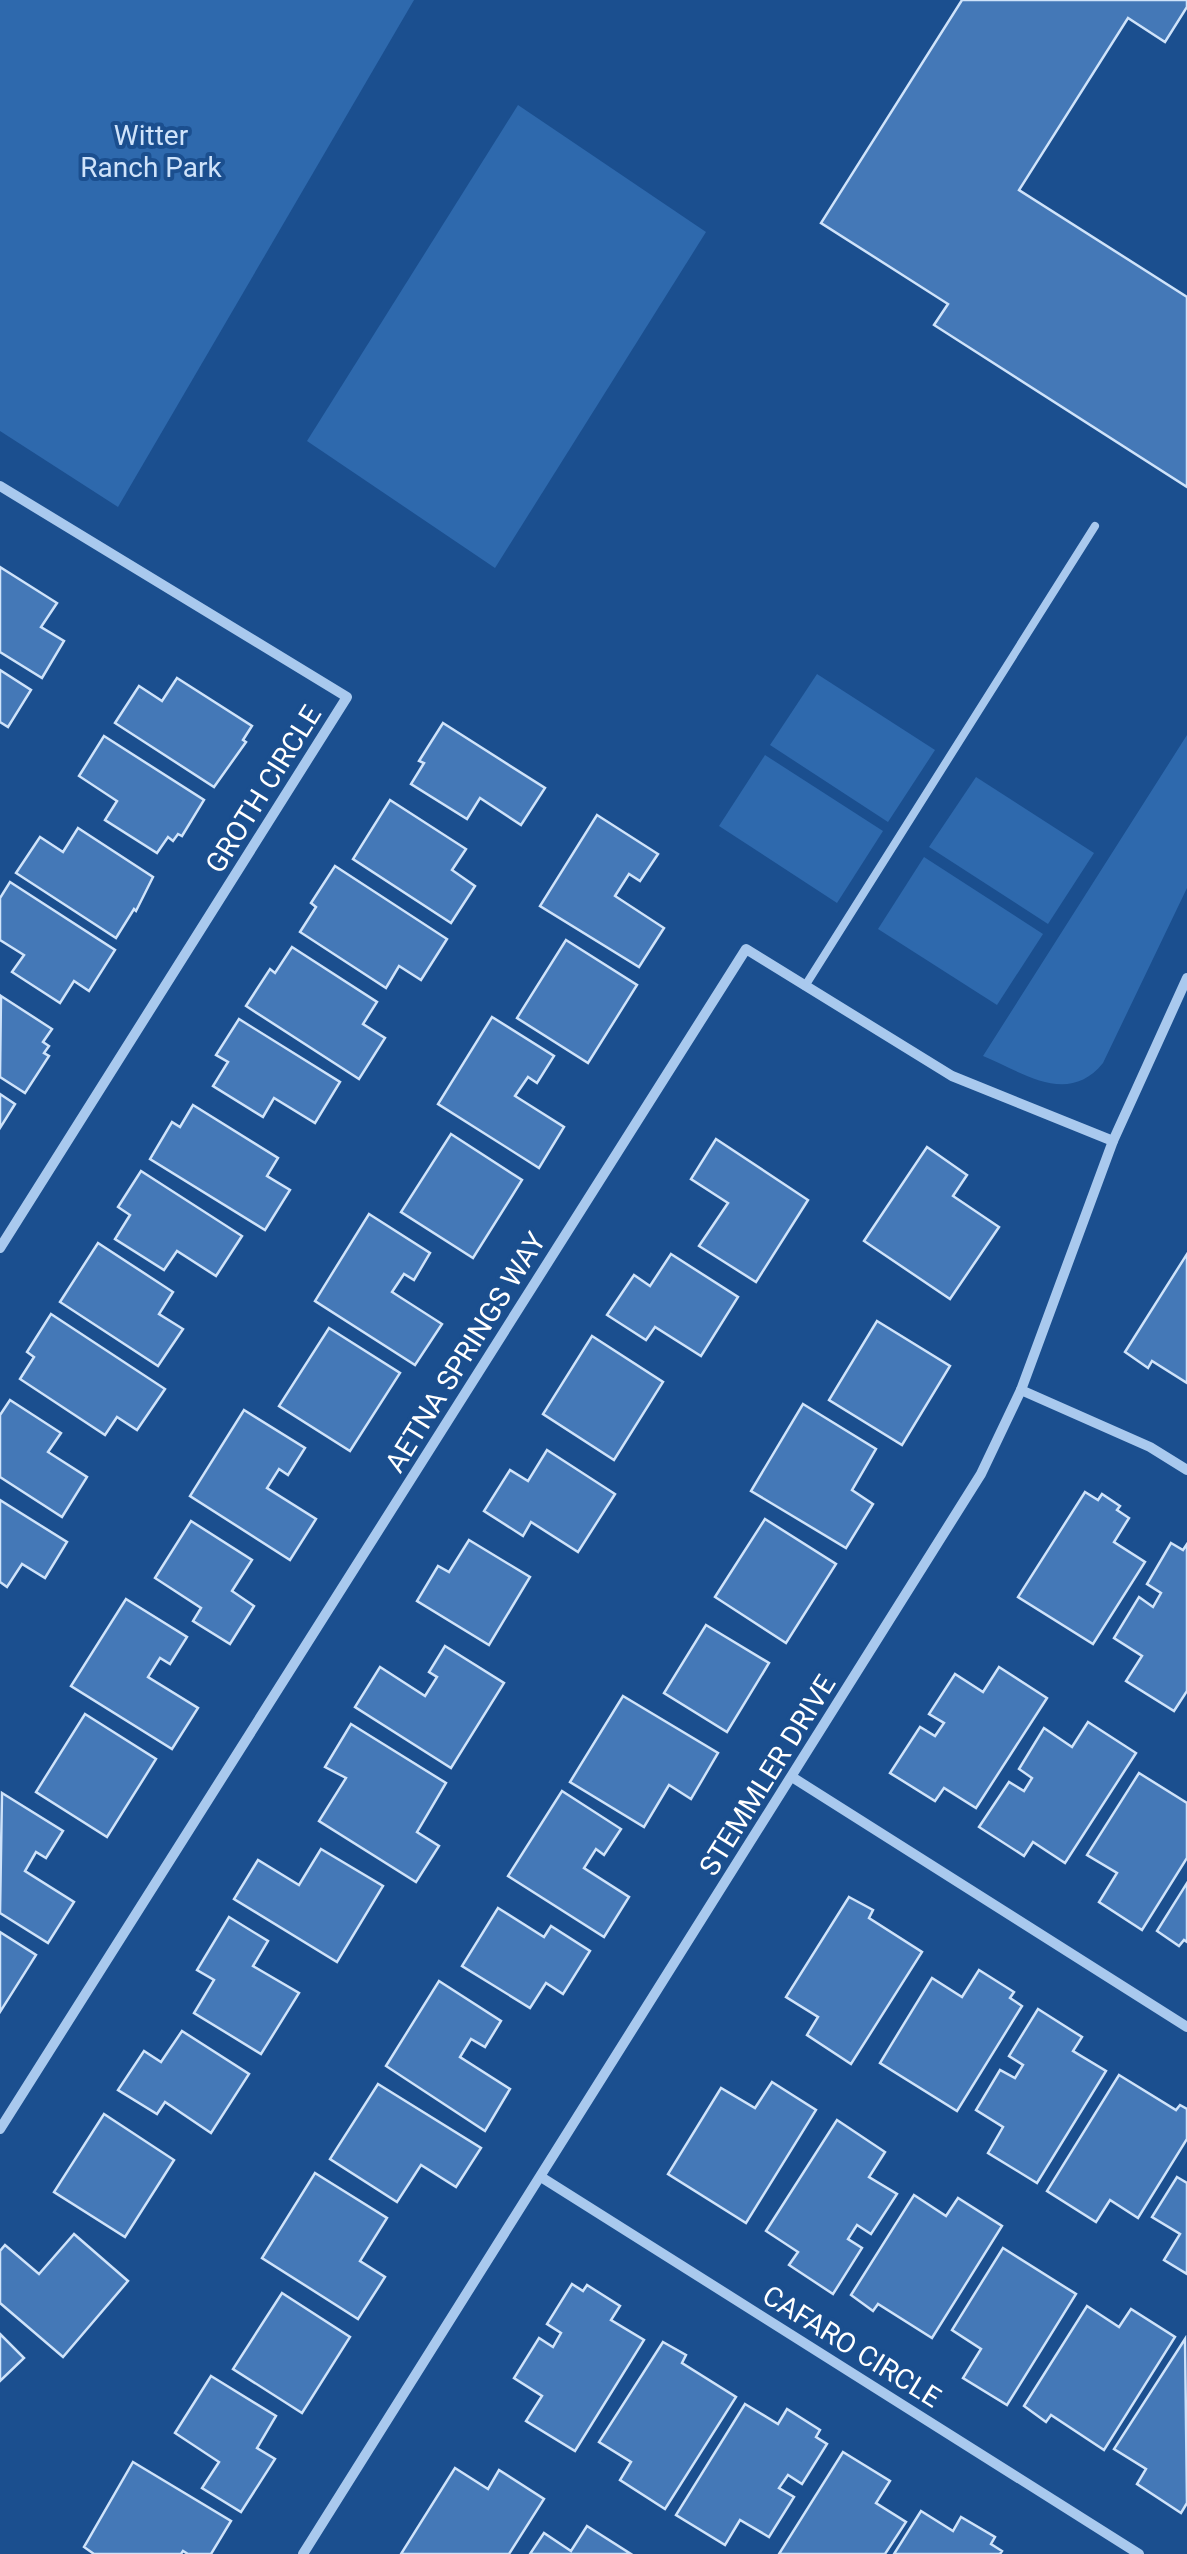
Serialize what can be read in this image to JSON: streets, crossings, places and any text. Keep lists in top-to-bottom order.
{
  "streets": {
    "street": [
      "GROTH CIRCLE",
      "AETNA SPRINGS WAY",
      "STEMMLER DRIVE",
      "CAFARO CIRCLE"
    ]
  },
  "crossings": [
    ["AETNA SPRINGS WAY", "STEMMLER DRIVE"],
    ["STEMMLER DRIVE", "CAFARO CIRCLE"]
  ],
  "parks": ["Witter Ranch Park"]
}
